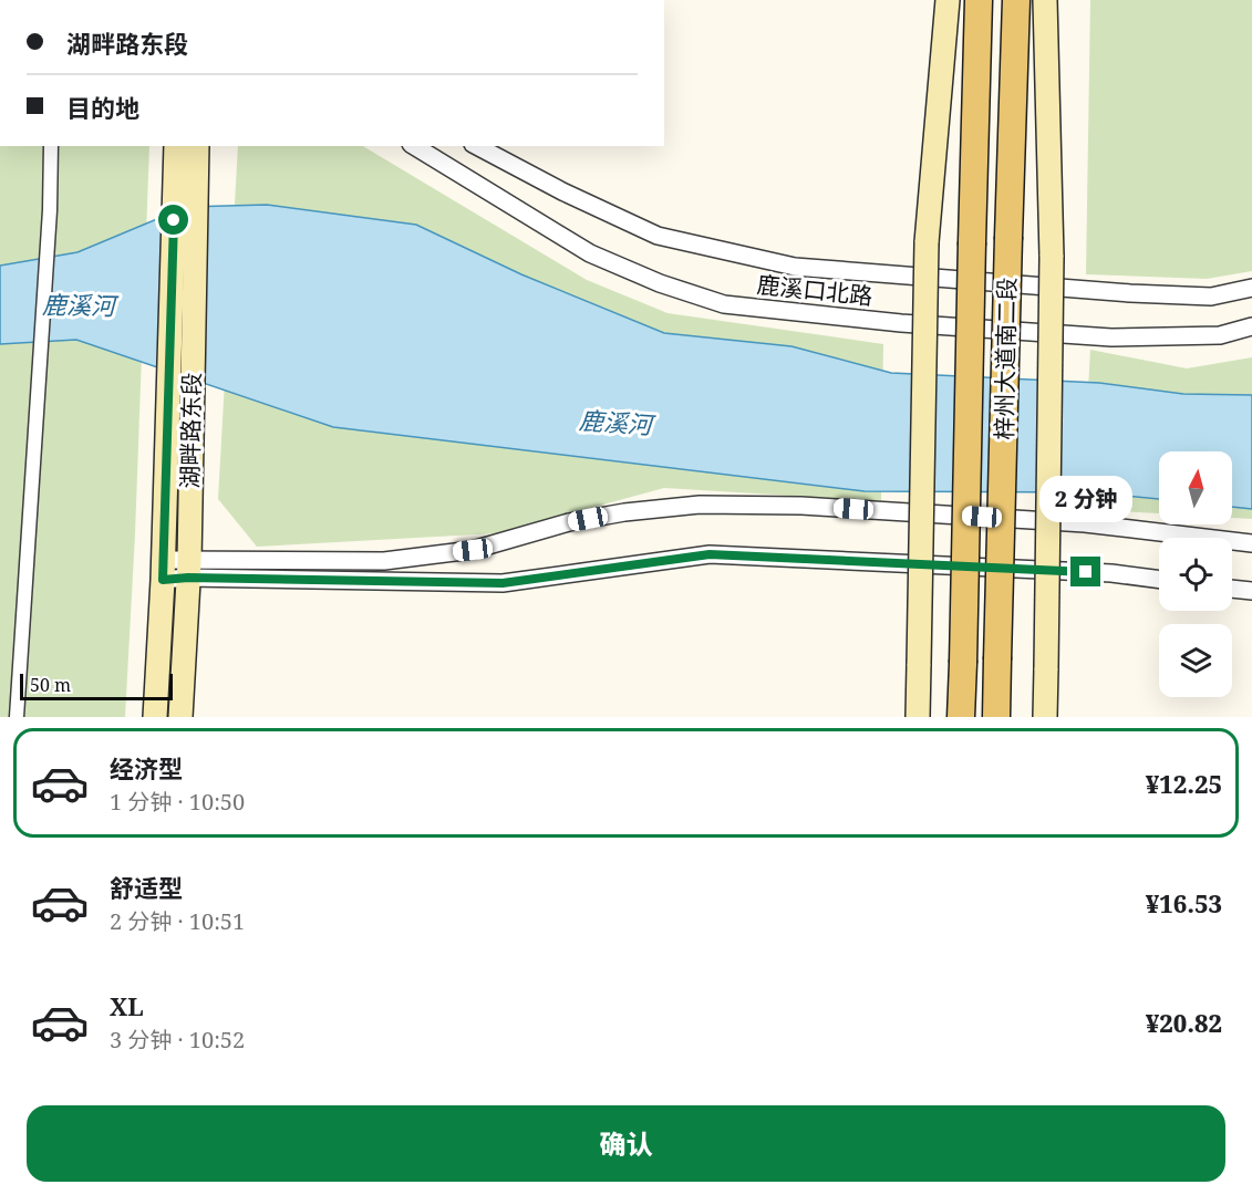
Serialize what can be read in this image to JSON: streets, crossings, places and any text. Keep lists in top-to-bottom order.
{
  "streets": {
    "main road": ["梓州大道南二段", "湖畔路东段"],
    "street": ["鹿溪口北路"]
  },
  "water": ["鹿溪河"],
  "scale_bar": "50 m",
  "north": "top",
  "page": {
    "banner": ["湖畔路东段", "目的地"],
    "bubble": "2 分钟",
    "scale": "50 m",
    "list": [
      {
        "name": "经济型",
        "note": "1 分钟 · 10:50",
        "value": "¥12.25"
      },
      {
        "name": "舒适型",
        "note": "2 分钟 · 10:51",
        "value": "¥16.53"
      },
      {
        "name": "XL",
        "note": "3 分钟 · 10:52",
        "value": "¥20.82"
      }
    ],
    "buttons": "确认"
  }
}
